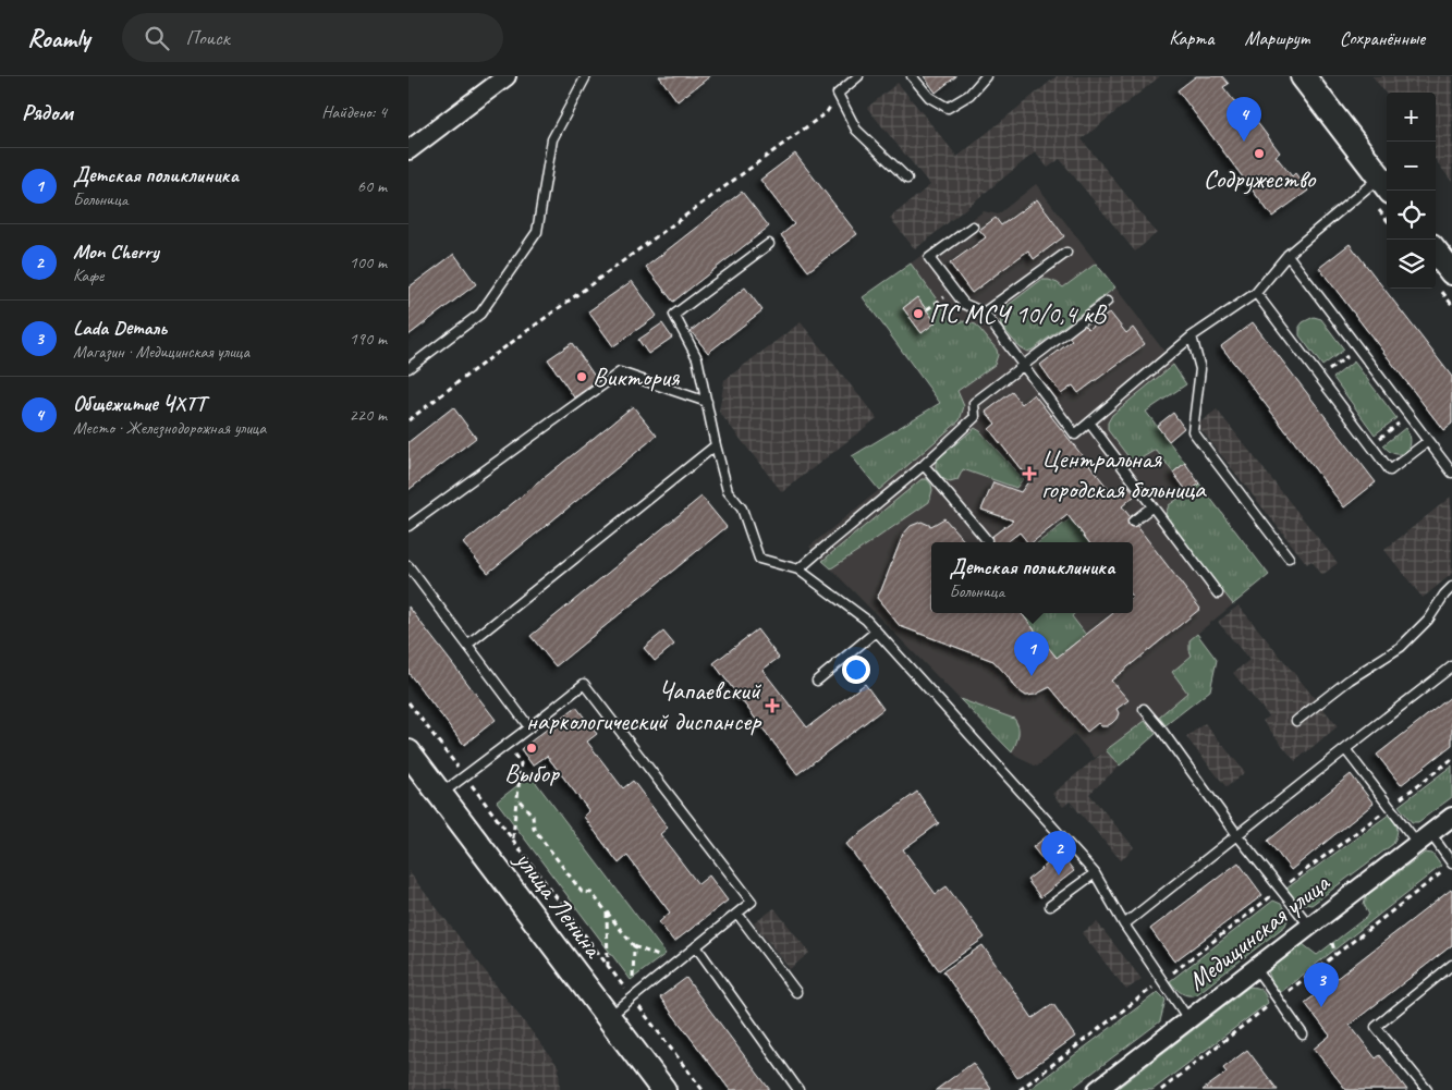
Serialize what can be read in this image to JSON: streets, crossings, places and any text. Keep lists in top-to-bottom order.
{
  "streets": {
    "street": ["улица Ленина", "Медицинская улица"]
  },
  "places": {
    "other": [
      "Содружество",
      "ПС МСЧ 10/0,4 кВ",
      "Виктория",
      "Выбор"
    ],
    "health": ["Центральная городская больница", "Чапаевский наркологический диспансер"]
  },
  "page": {
    "header": "Roamly",
    "search": "Поиск",
    "nav": ["Карта", "Маршрут", "Сохранённые"],
    "heading": ["Рядом", "Найдено: 4"],
    "map_buttons": ["+", "−"],
    "pins": [
      "4",
      "1",
      "2",
      "3"
    ],
    "list": [
      {
        "mark": "1",
        "name": "Детская поликлиника",
        "note": "Больница",
        "value": "60 m"
      },
      {
        "mark": "2",
        "name": "Mon Cherry",
        "note": "Кафе",
        "value": "100 m"
      },
      {
        "mark": "3",
        "name": "Lada Dеталь",
        "note": "Магазин · Медицинская улица",
        "value": "190 m"
      },
      {
        "mark": "4",
        "name": "Общежитие ЧХТТ",
        "note": "Место · Железнодорожная улица",
        "value": "220 m"
      }
    ],
    "popup": ["Детская поликлиника", "Больница"]
  }
}
